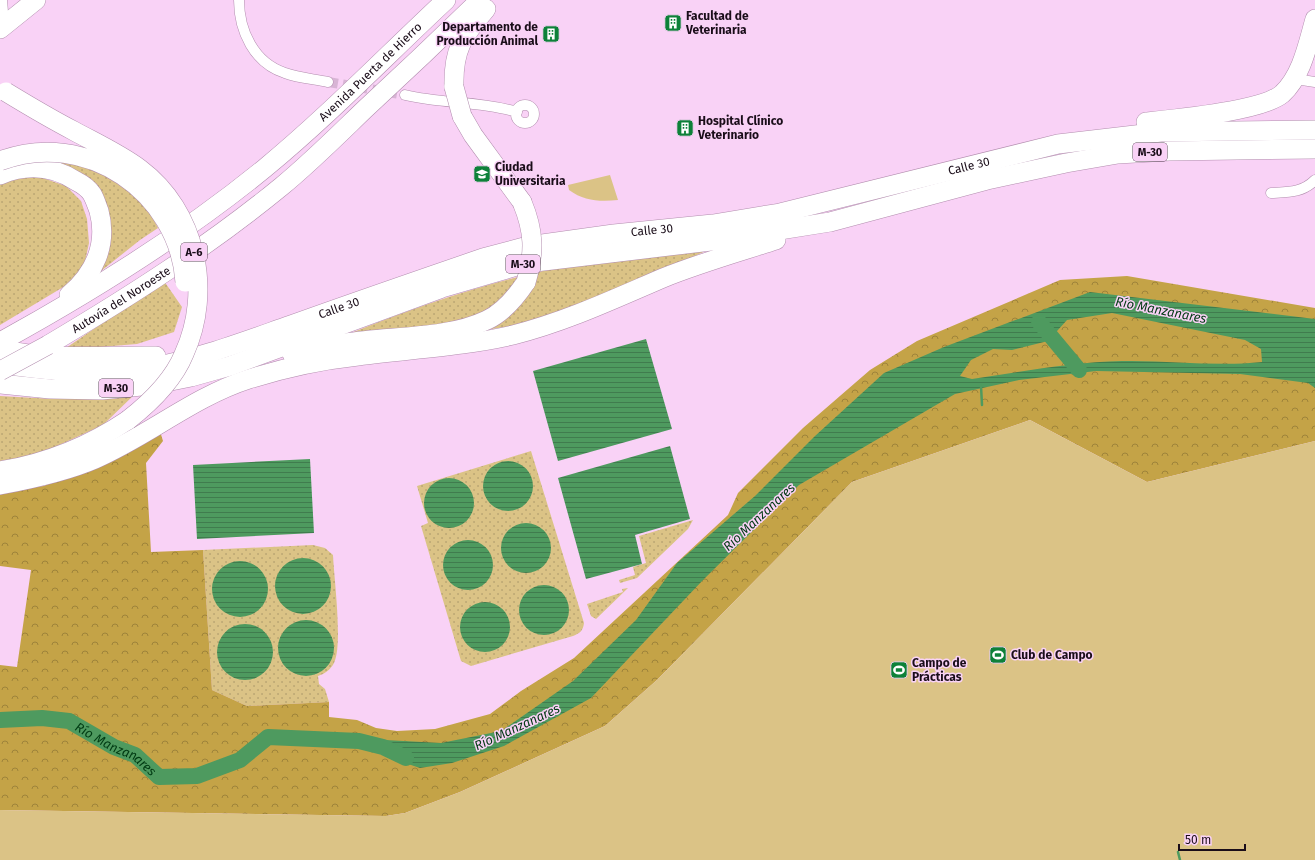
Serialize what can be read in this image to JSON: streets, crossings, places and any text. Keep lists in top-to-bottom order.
{
  "streets": {
    "highway": [
      "Avenida Puerta de Hierro",
      "M-30",
      "Calle 30",
      "A-6",
      "Autovía del Noroeste"
    ]
  },
  "crossings": [
    ["Avenida Puerta de Hierro", "Autovía del Noroeste"]
  ],
  "water": ["Río Manzanares"],
  "places": {
    "building": ["Facultad de Veterinaria", "Departamento de Producción Animal", "Hospital Clínico Veterinario"],
    "school or university": ["Ciudad Universitaria"],
    "sports": ["Club de Campo", "Campo de Prácticas"]
  },
  "scale_bar": "50 m"
}
